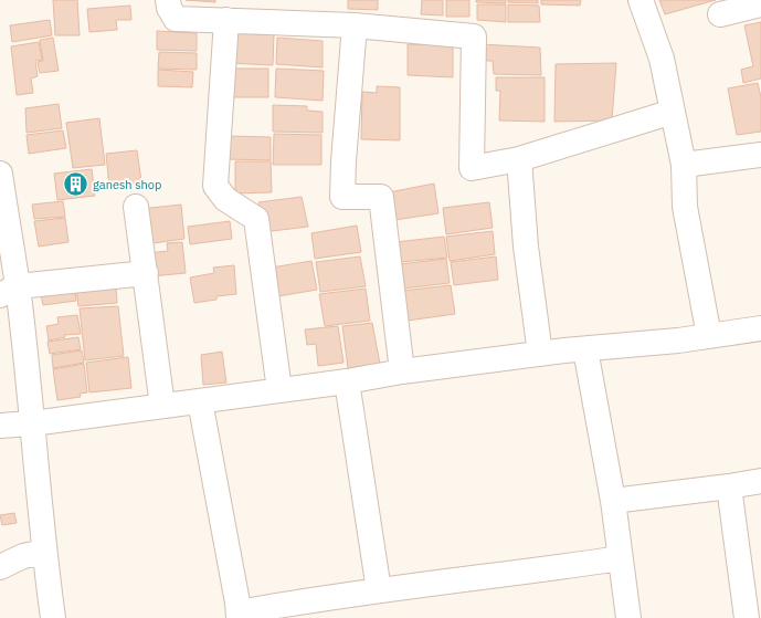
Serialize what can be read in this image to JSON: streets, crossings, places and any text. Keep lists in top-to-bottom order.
{
  "places": {
    "building": ["ganesh shop"]
  }
}
